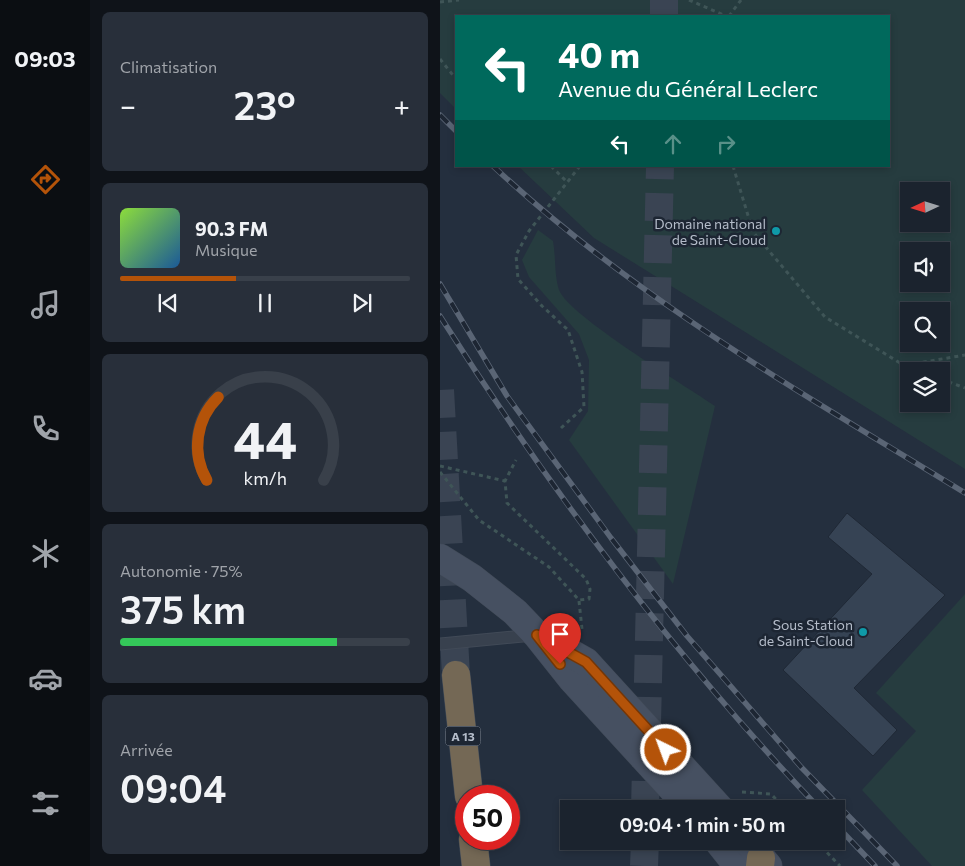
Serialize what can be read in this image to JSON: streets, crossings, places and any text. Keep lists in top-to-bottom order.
{
  "streets": {
    "highway": ["A 13"]
  },
  "places": ["Domaine national de Saint-Cloud", "Sous Station de Saint-Cloud"],
  "north": "left",
  "page": {
    "tabs": "09:03",
    "tile": [
      "Climatisation",
      ["Autonomie · 75%", "375 km"],
      ["Arrivée", "09:04"]
    ],
    "turn": ["40 m", "Avenue du Général Leclerc"],
    "heat": ["−", "23°", "+"],
    "song": ["90.3 FM", "Musique"],
    "limit": "50",
    "trip": "09:04 · 1 min · 50 m",
    "gauge": ["44", "km/h"]
  }
}
